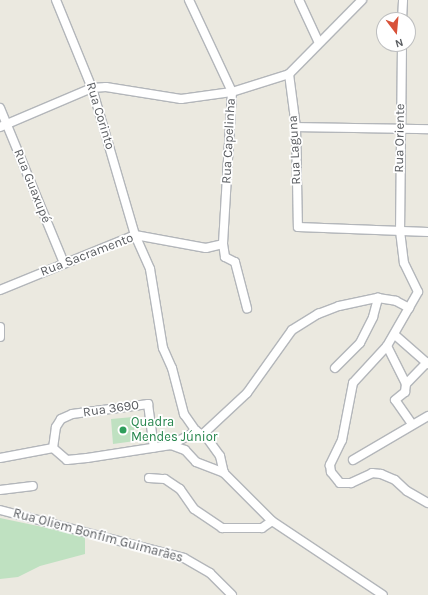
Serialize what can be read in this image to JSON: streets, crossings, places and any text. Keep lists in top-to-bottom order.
{
  "streets": {
    "street": [
      "Rua Corinto",
      "Rua Oriente",
      "Rua Capelinha",
      "Rua Laguna",
      "Rua Guaxupé",
      "Rua Sacramento",
      "Rua 3690",
      "Rua Oliem Bonfim Guimarães"
    ]
  },
  "crossings": [
    ["Rua Corinto", "Rua Sacramento"],
    ["Rua Oriente", "Rua Laguna"],
    ["Rua Capelinha", "Rua Sacramento"],
    ["Rua Guaxupé", "Rua Sacramento"]
  ],
  "places": ["Quadra Mendes Júnior"],
  "north": "bottom"
}
